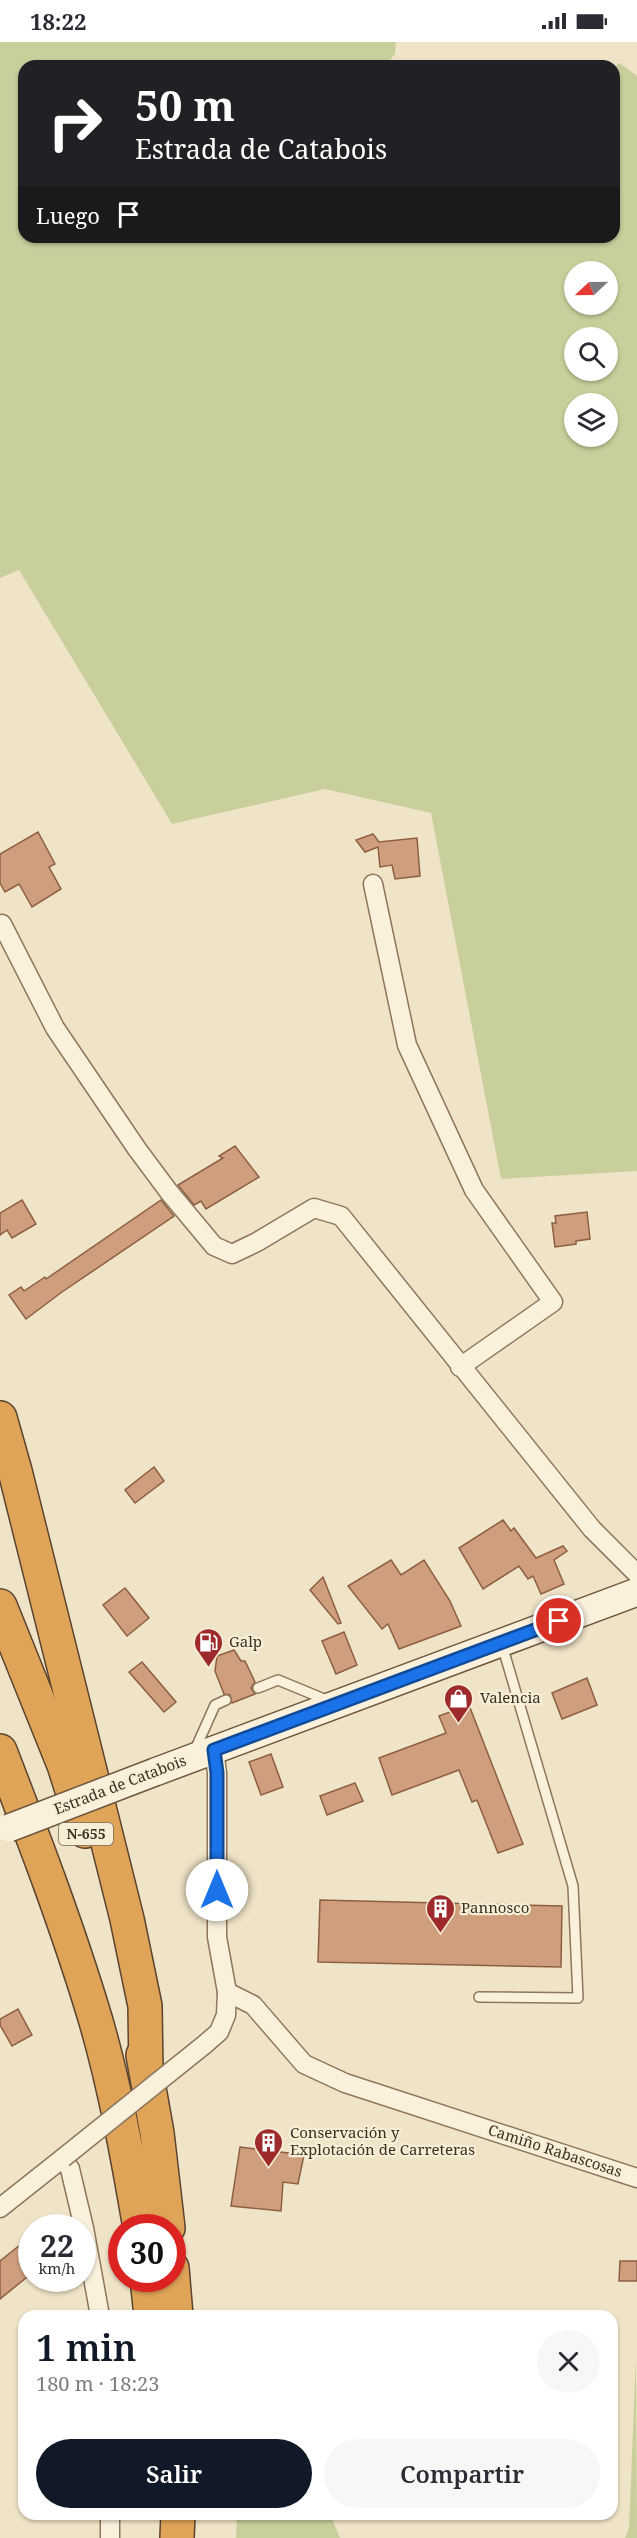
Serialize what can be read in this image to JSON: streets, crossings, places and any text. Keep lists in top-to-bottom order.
{
  "streets": {
    "highway": ["N-655"],
    "main road": ["Estrada de Catabois"],
    "street": ["Camiño Rabascosas"]
  },
  "places": {
    "fuel station": ["Galp"],
    "shop": ["Valencia"],
    "building": ["Pannosco", "Conservación y Explotación de Carreteras"]
  },
  "north": "left",
  "page": {
    "status": "18:22",
    "turn": ["50 m", "Estrada de Catabois"],
    "then": "Luego",
    "speed": "22 km/h",
    "limit": "30",
    "heading": ["1 min", "180 m · 18:23"],
    "buttons": ["Salir", "Compartir"]
  }
}
